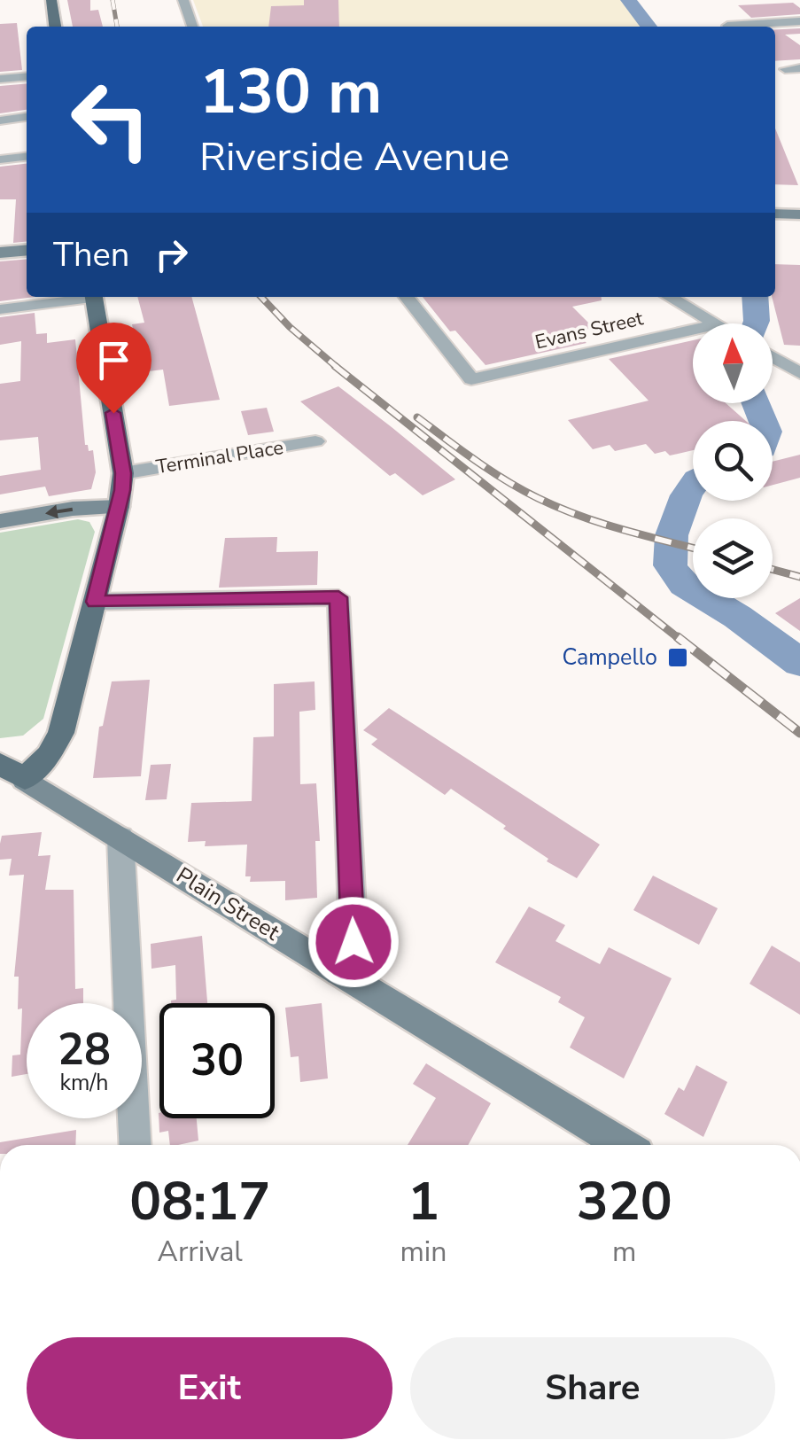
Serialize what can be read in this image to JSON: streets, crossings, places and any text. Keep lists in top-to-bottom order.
{
  "streets": {
    "main road": ["Plain Street"],
    "street": ["Evans Street", "Terminal Place"]
  },
  "places": {
    "transit": ["Campello"]
  },
  "north": "top",
  "page": {
    "turn": ["130 m", "Riverside Avenue"],
    "then": "Then",
    "speed": "28 km/h",
    "limit": "30",
    "eta": [
      "08:17",
      "Arrival",
      "1",
      "min",
      "320",
      "m"
    ],
    "buttons": ["Exit", "Share"]
  }
}
